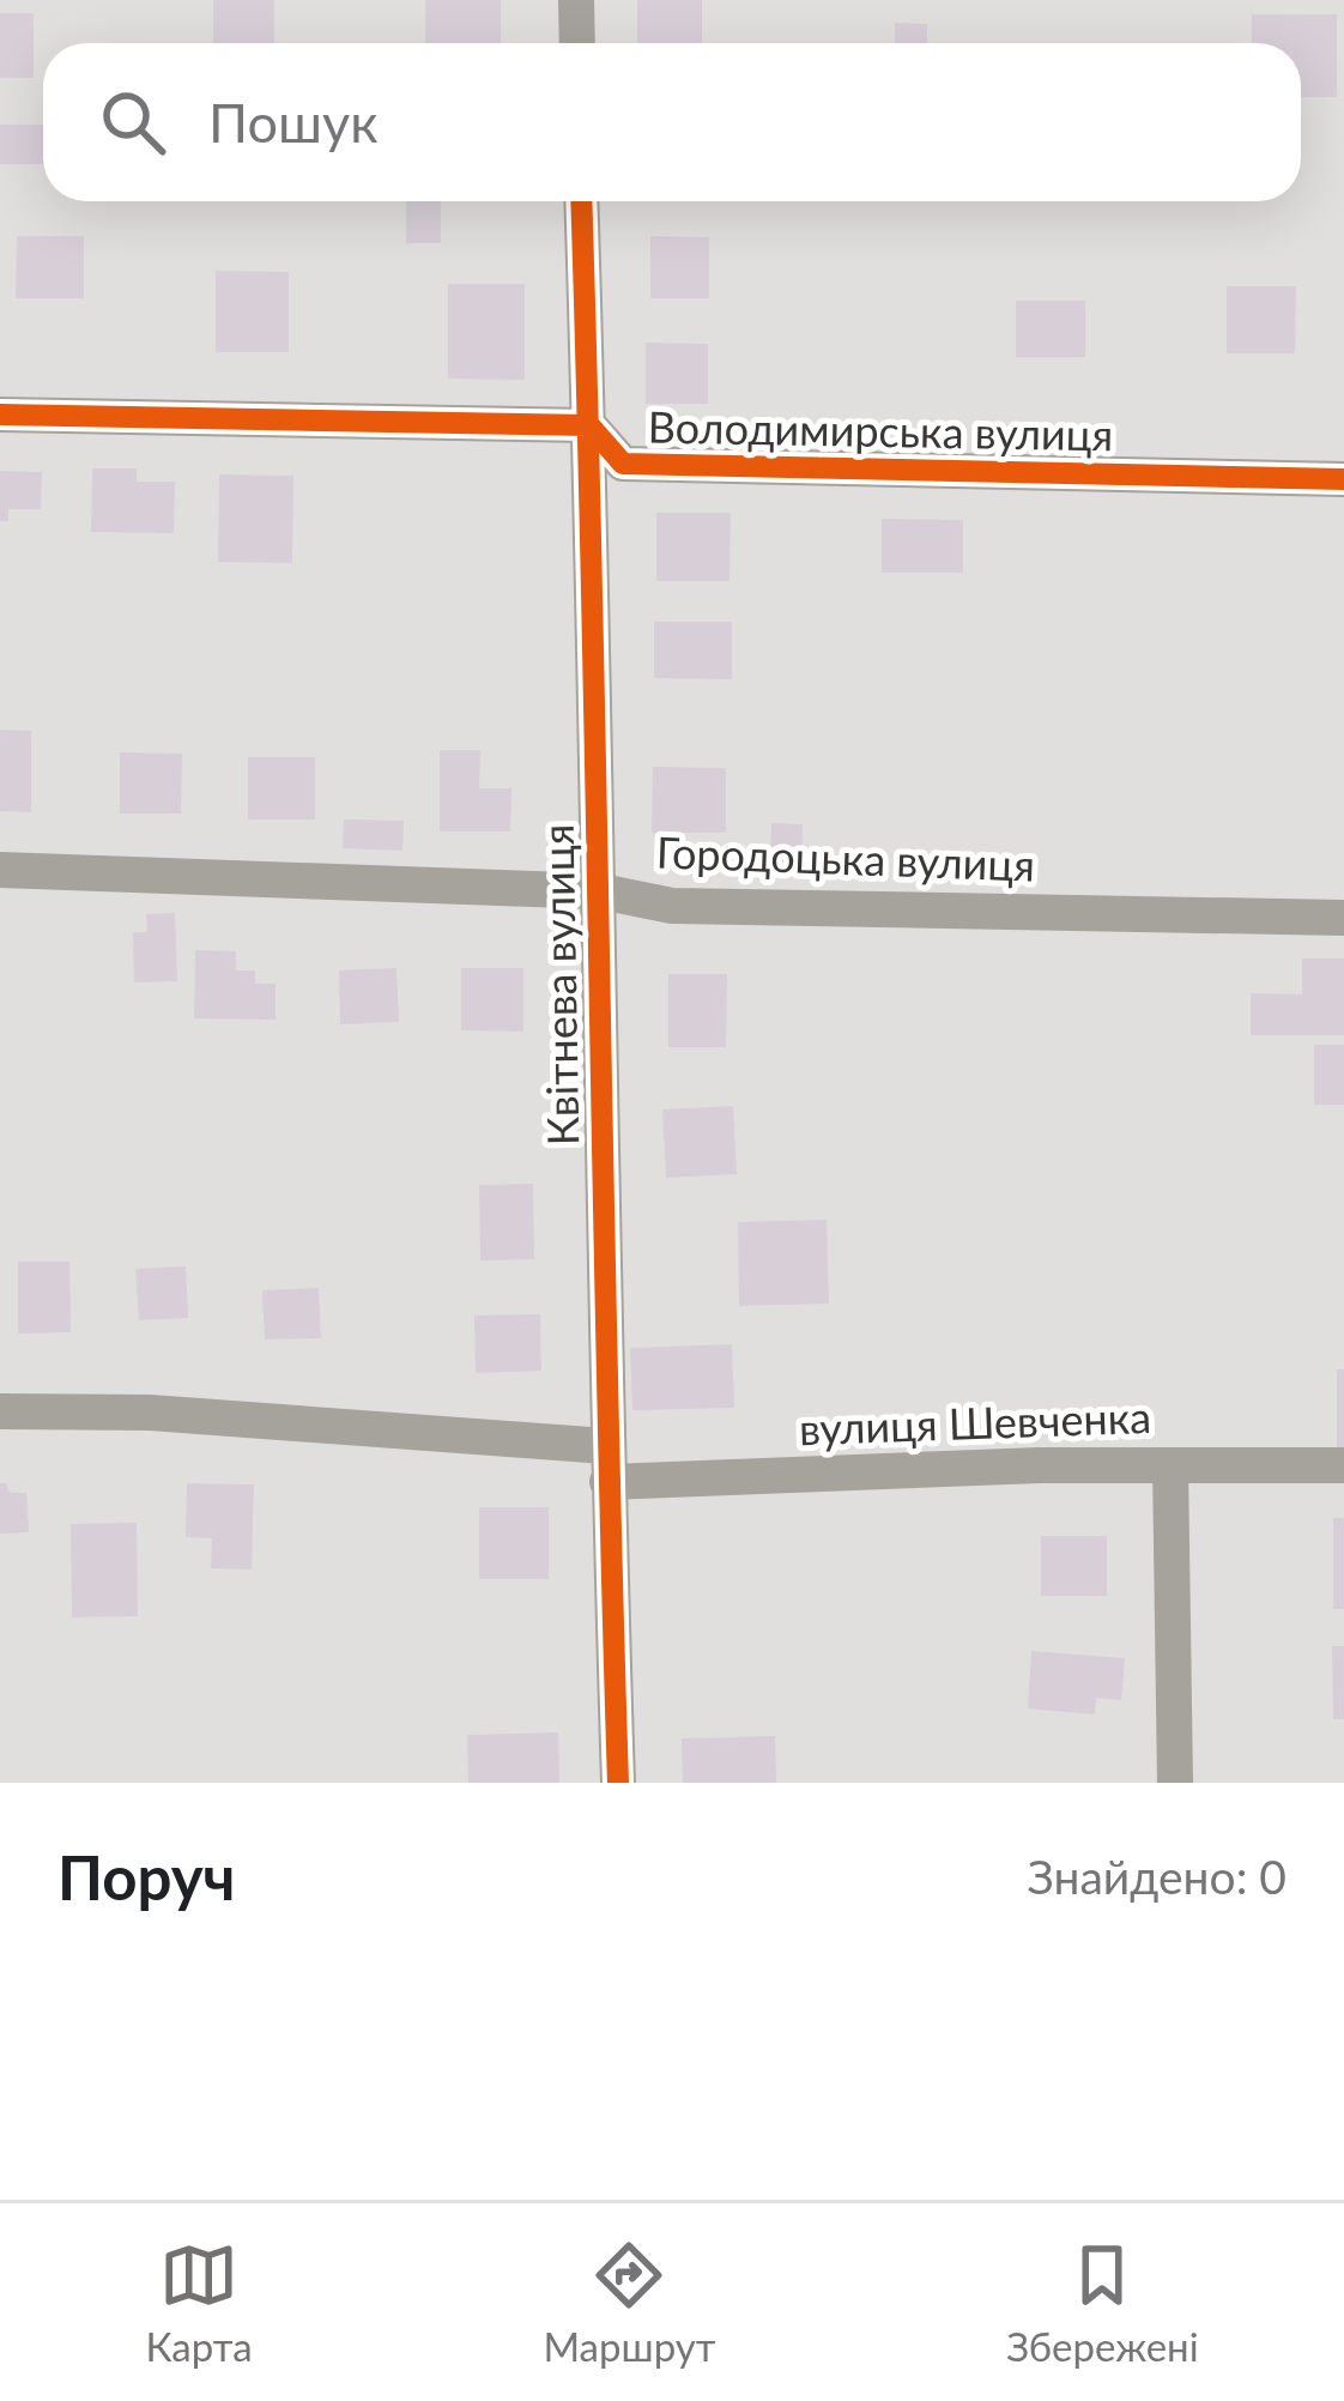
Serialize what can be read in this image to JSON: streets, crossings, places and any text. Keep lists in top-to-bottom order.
{
  "streets": {
    "street": [
      "Володимирська вулиця",
      "Городоцька вулиця",
      "Квітнева вулиця",
      "вулиця Шевченка"
    ]
  },
  "crossings": [
    ["Володимирська вулиця", "Квітнева вулиця"],
    ["Городоцька вулиця", "Квітнева вулиця"],
    ["Квітнева вулиця", "вулиця Шевченка"]
  ],
  "page": {
    "search": "Пошук",
    "heading": ["Поруч", "Знайдено: 0"],
    "nav": ["Карта", "Маршрут", "Збережені"]
  }
}
